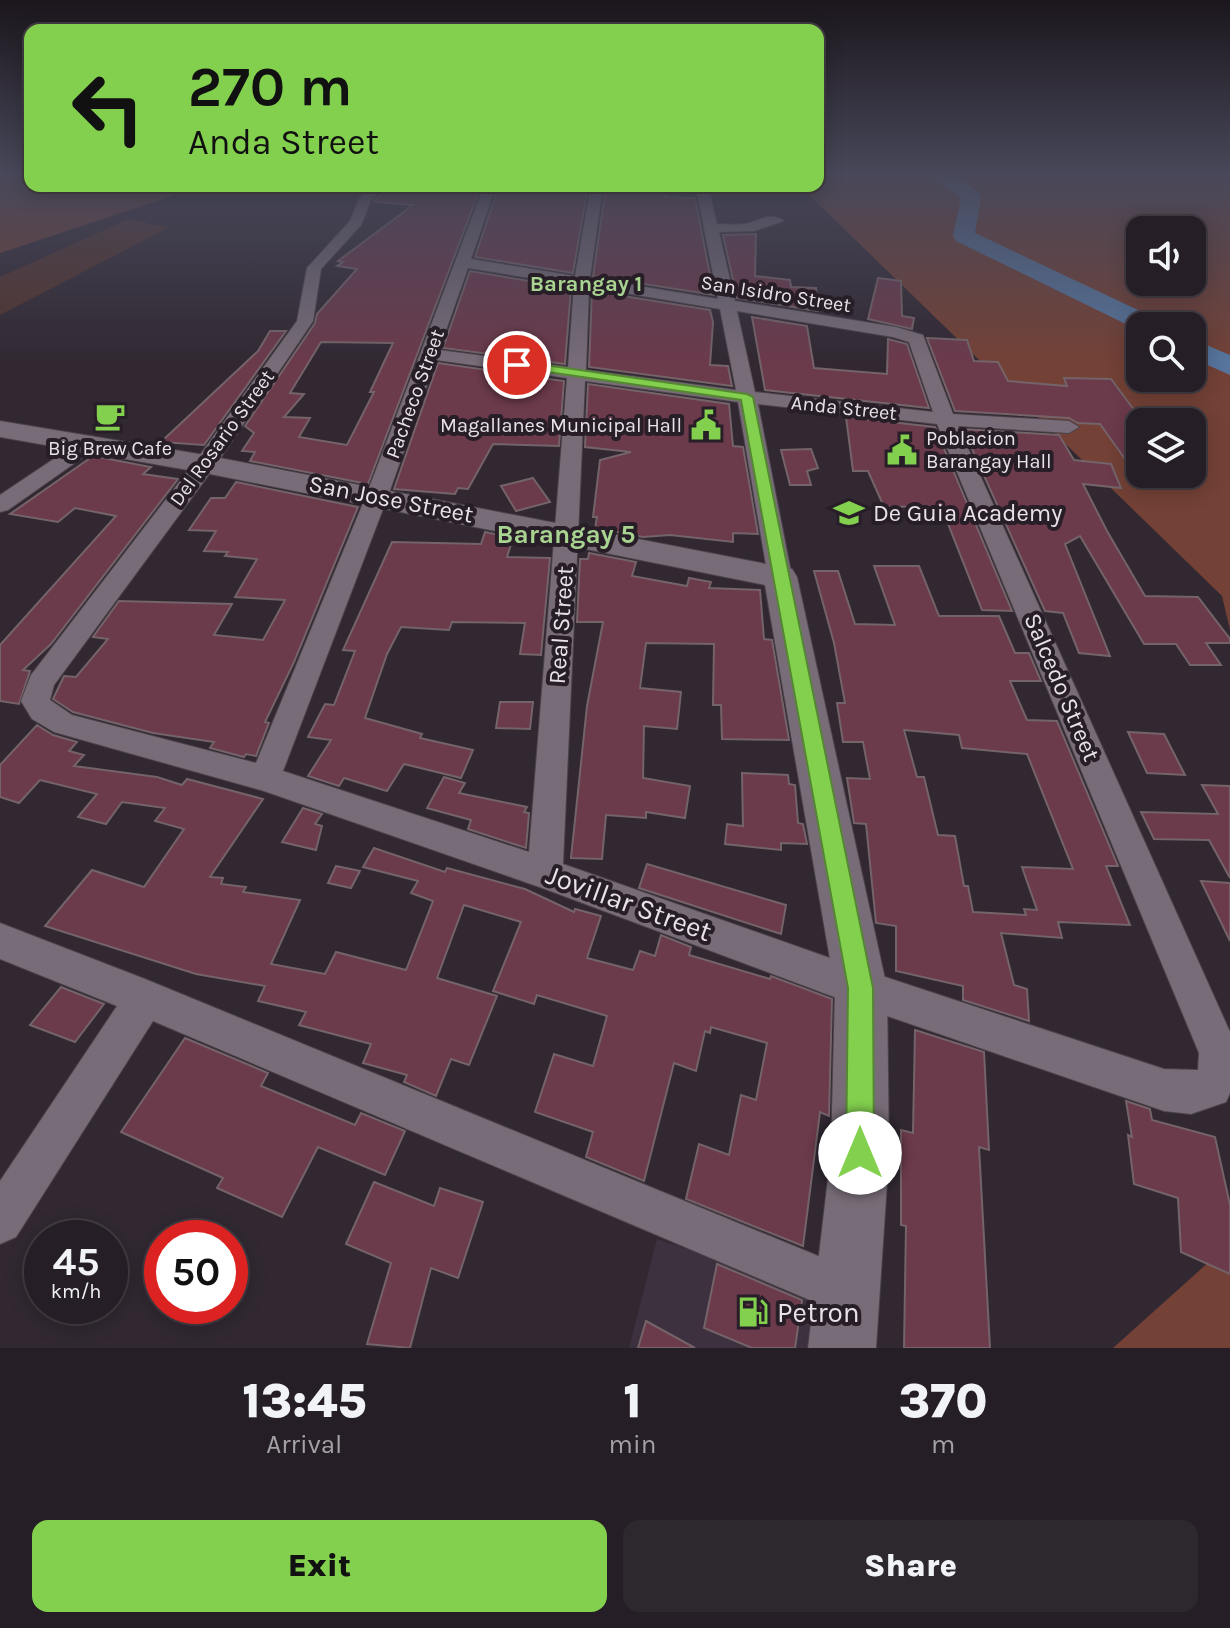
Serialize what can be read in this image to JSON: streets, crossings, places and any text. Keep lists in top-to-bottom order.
{
  "streets": {
    "main road": ["San Jose Street"],
    "street": [
      "San Isidro Street",
      "Pacheco Street",
      "Anda Street",
      "Del Rosario Street",
      "Real Street",
      "Salcedo Street",
      "Jovillar Street"
    ]
  },
  "crossings": [
    ["San Isidro Street", "Pacheco Street"],
    ["San Isidro Street", "Real Street"],
    ["San Isidro Street", "Salcedo Street"],
    ["Pacheco Street", "Anda Street"],
    ["Pacheco Street", "San Jose Street"],
    ["Pacheco Street", "Jovillar Street"],
    ["Anda Street", "Real Street"],
    ["Anda Street", "Salcedo Street"],
    ["Del Rosario Street", "San Jose Street"],
    ["Del Rosario Street", "Jovillar Street"],
    ["San Jose Street", "Real Street"],
    ["Real Street", "Jovillar Street"],
    ["Salcedo Street", "Jovillar Street"]
  ],
  "districts": ["Barangay 1", "Barangay 5"],
  "places": {
    "cafe": ["Big Brew Cafe"],
    "public building": ["Magallanes Municipal Hall", "Poblacion Barangay Hall"],
    "school or university": ["De Guia Academy"],
    "fuel station": ["Petron"]
  },
  "page": {
    "turn": ["270 m", "Anda Street"],
    "speed": "45 km/h",
    "limit": "50",
    "eta": [
      "13:45",
      "Arrival",
      "1",
      "min",
      "370",
      "m"
    ],
    "buttons": ["Exit", "Share"]
  }
}
